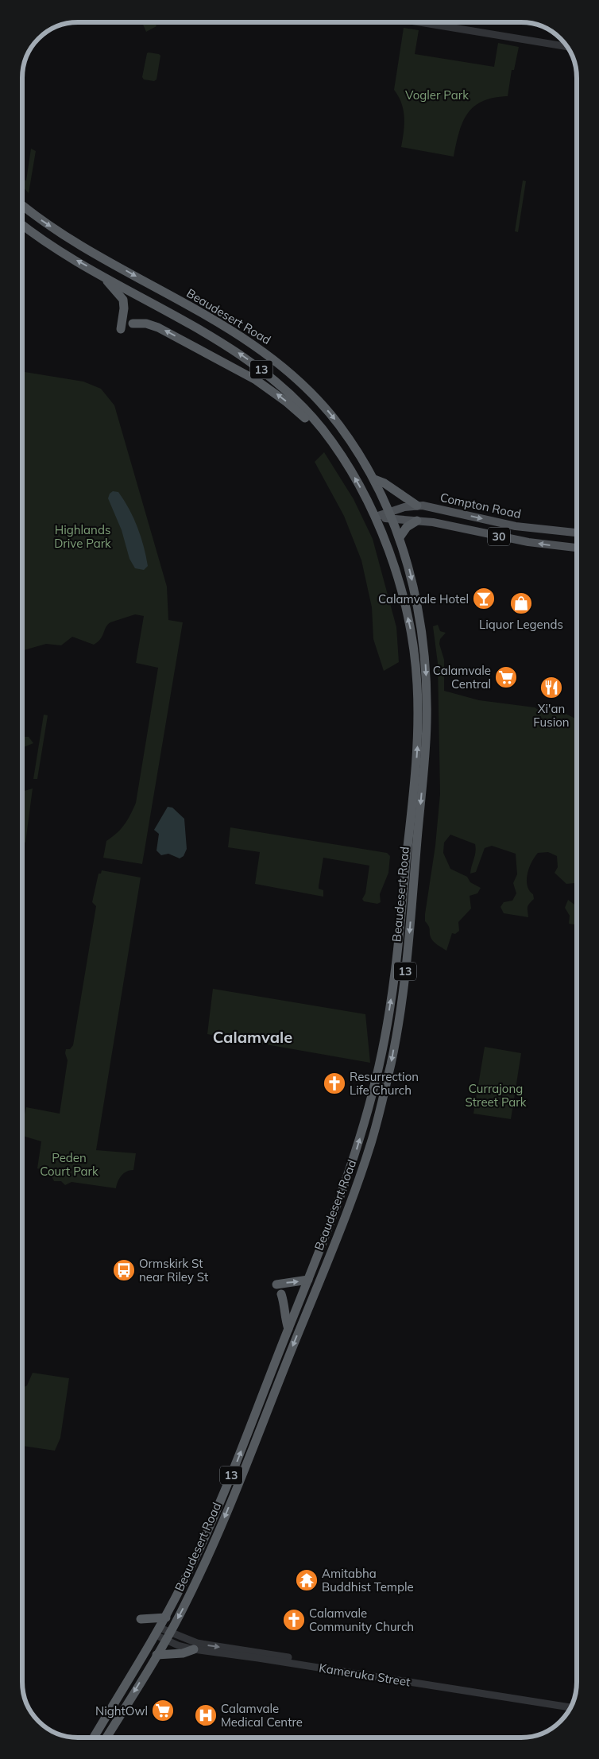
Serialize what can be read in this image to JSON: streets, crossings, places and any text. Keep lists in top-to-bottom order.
{
  "streets": {
    "highway": ["Beaudesert Road", "13", "30"],
    "main road": ["Compton Road"],
    "street": ["Kameruka Street"]
  },
  "crossings": [
    ["Beaudesert Road", "Compton Road"],
    ["Beaudesert Road", "30"],
    ["Beaudesert Road", "Kameruka Street"],
    ["Compton Road", "30"]
  ],
  "districts": ["Calamvale"],
  "parks": [
    "Vogler Park",
    "Highlands Drive Park",
    "Currajong Street Park",
    "Peden Court Park"
  ],
  "places": {
    "bar": ["Calamvale Hotel"],
    "shop": ["Liquor Legends"],
    "supermarket": ["Calamvale Central", "NightOwl"],
    "restaurant": ["Xi'an Fusion"],
    "church": ["Resurrection Life Church", "Calamvale Community Church"],
    "bus stop": ["Ormskirk St near Riley St"],
    "temple": ["Amitabha Buddhist Temple"],
    "hospital": ["Calamvale Medical Centre"]
  }
}
